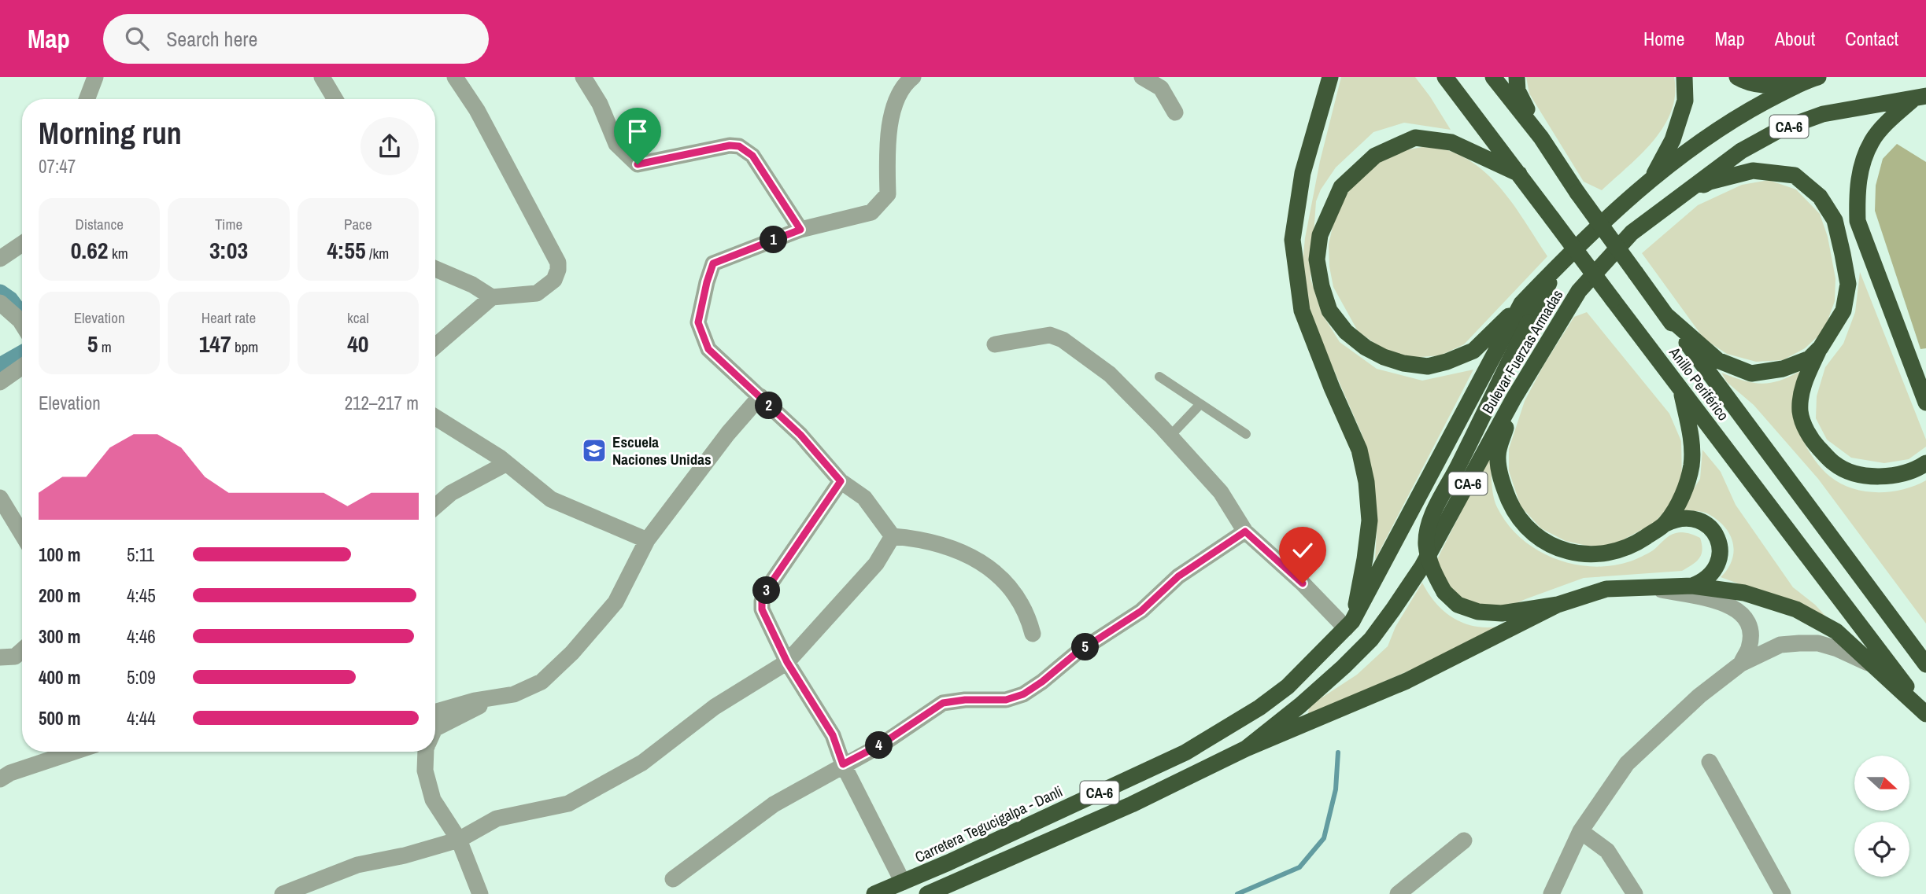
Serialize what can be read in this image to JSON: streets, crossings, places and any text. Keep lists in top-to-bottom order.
{
  "streets": {
    "highway": [
      "CA-6",
      "Bulevar Fuerzas Armadas",
      "Anillo Periférico",
      "Carretera Tegucigalpa - Danli"
    ]
  },
  "crossings": [
    ["CA-6", "Bulevar Fuerzas Armadas"],
    ["Bulevar Fuerzas Armadas", "Carretera Tegucigalpa - Danli"]
  ],
  "places": {
    "school or university": ["Escuela Naciones Unidas"]
  },
  "north": "right",
  "page": {
    "header": "Map",
    "search": "Search here",
    "nav": [
      "Home",
      "Map",
      "About",
      "Contact"
    ],
    "heading": ["Morning run", "07:47"],
    "stats": [
      ["Distance", "0.62 km"],
      ["Time", "3:03"],
      ["Pace", "4:55 /km"],
      ["Elevation", "5 m"],
      ["Heart rate", "147 bpm"],
      ["kcal", "40"]
    ],
    "pins": [
      "1",
      "2",
      "3",
      "5",
      "4"
    ],
    "chart": ["Elevation", "212–217 m"],
    "list": [
      {
        "name": "100 m",
        "note": "5:11"
      },
      {
        "name": "200 m",
        "note": "4:45"
      },
      {
        "name": "300 m",
        "note": "4:46"
      },
      {
        "name": "400 m",
        "note": "5:09"
      },
      {
        "name": "500 m",
        "note": "4:44"
      }
    ]
  }
}
